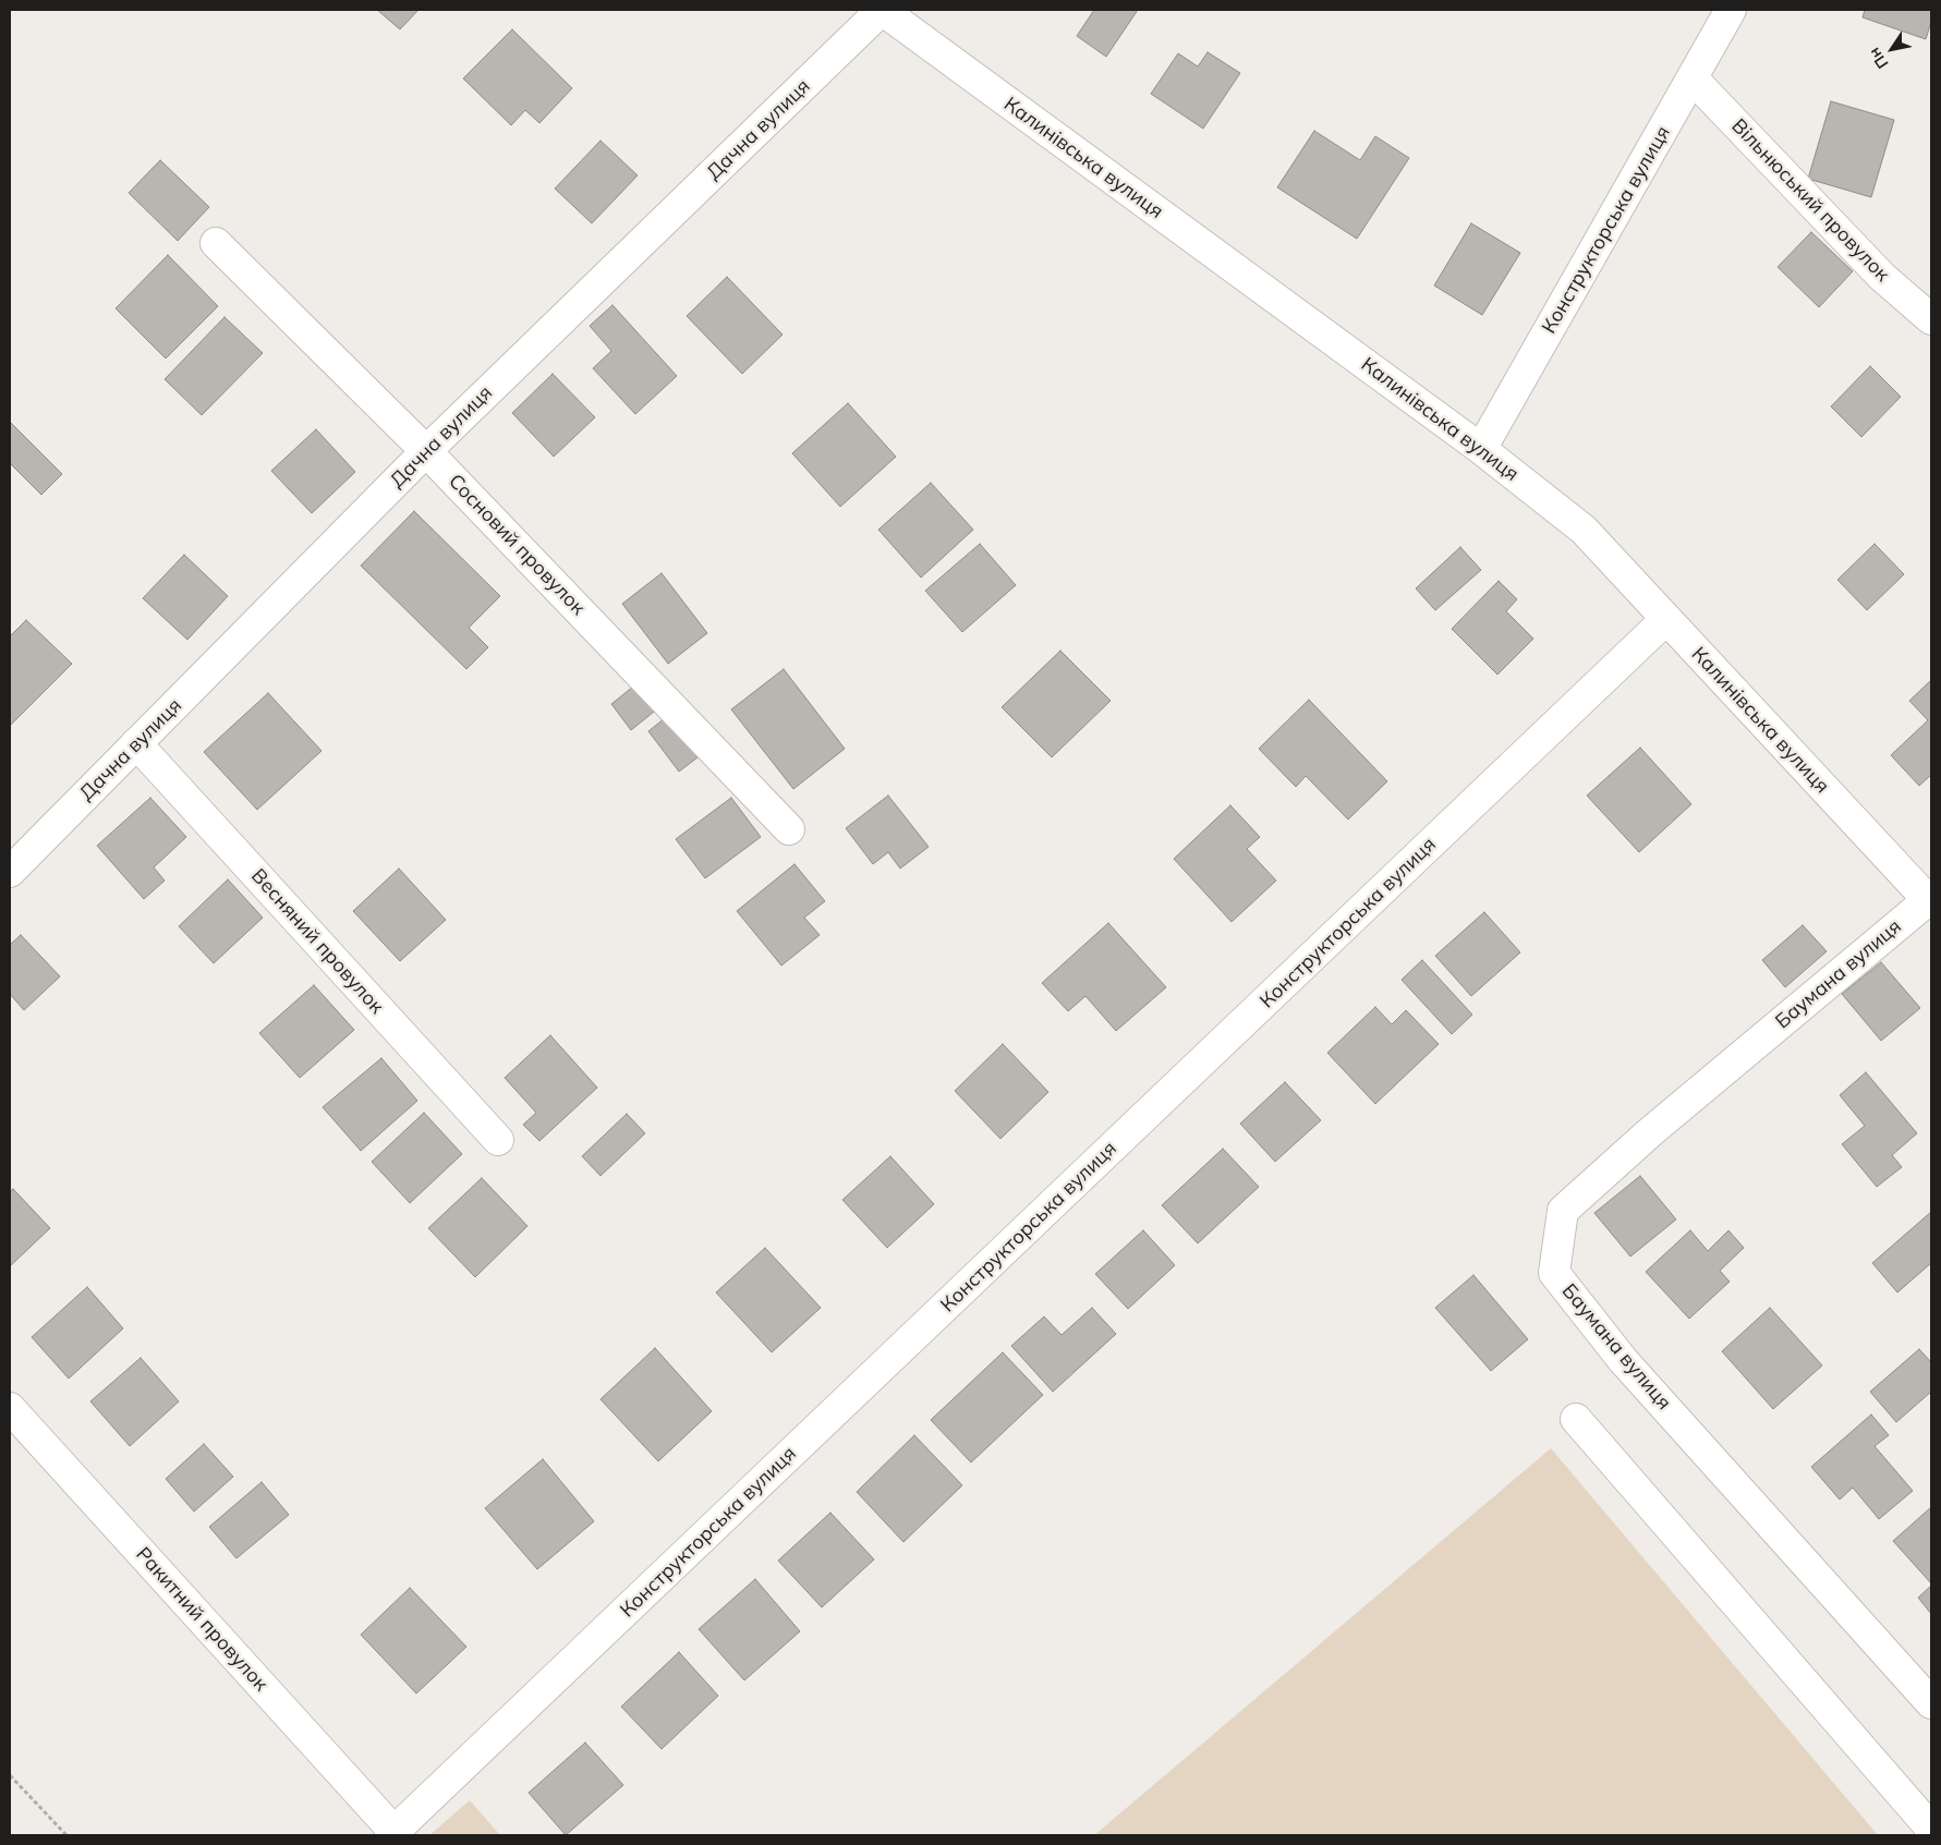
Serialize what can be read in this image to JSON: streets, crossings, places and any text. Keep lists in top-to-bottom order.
{
  "streets": {
    "street": [
      "Дачна вулиця",
      "Калинівська вулиця",
      "Вільнюський провулок",
      "Конструкторська вулиця",
      "Сосновий провулок",
      "Весняний провулок",
      "Баумана вулиця",
      "Ракитний провулок"
    ]
  },
  "crossings": [
    ["Дачна вулиця", "Калинівська вулиця"],
    ["Дачна вулиця", "Сосновий провулок"],
    ["Дачна вулиця", "Весняний провулок"],
    ["Калинівська вулиця", "Конструкторська вулиця"],
    ["Калинівська вулиця", "Баумана вулиця"],
    ["Вільнюський провулок", "Конструкторська вулиця"],
    ["Конструкторська вулиця", "Ракитний провулок"]
  ],
  "north": "bottom left"
}
